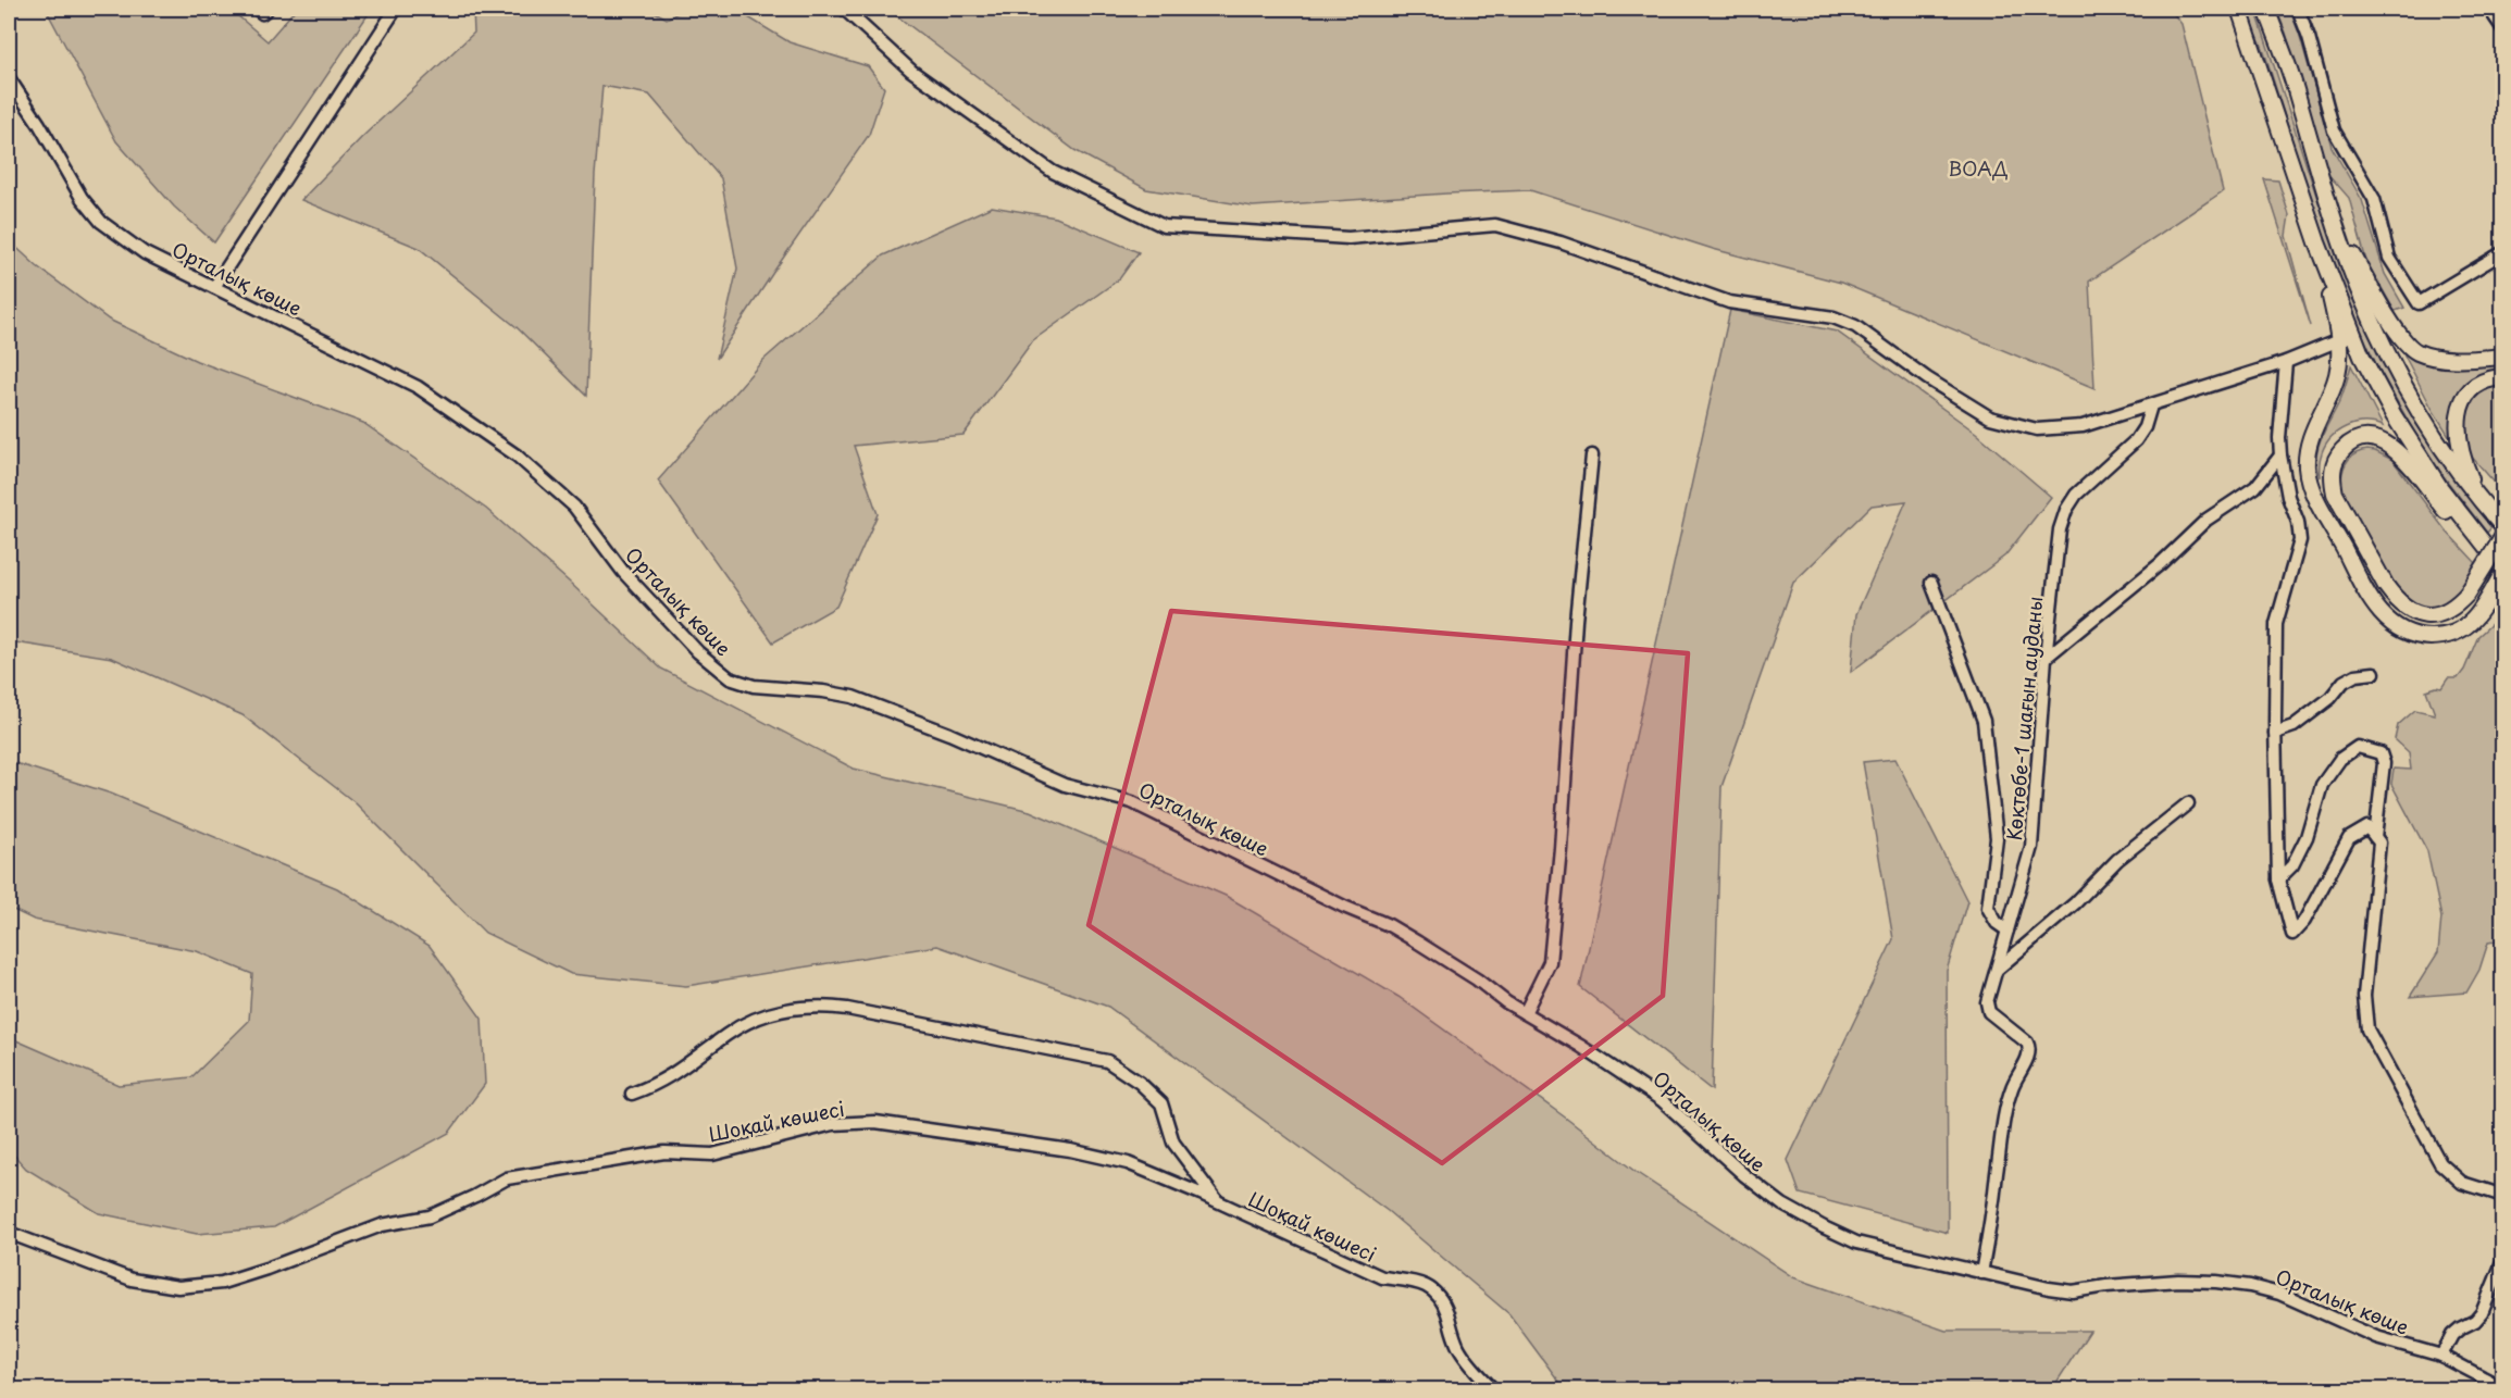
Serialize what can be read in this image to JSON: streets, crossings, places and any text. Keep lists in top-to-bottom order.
{
  "streets": {
    "street": ["Орталық көше", "Көктөбе-1 шағын ауданы", "Шоқай көшесі"]
  },
  "crossings": [
    ["Орталық көше", "Көктөбе-1 шағын ауданы"]
  ],
  "parks": ["ВОАД"]
}
